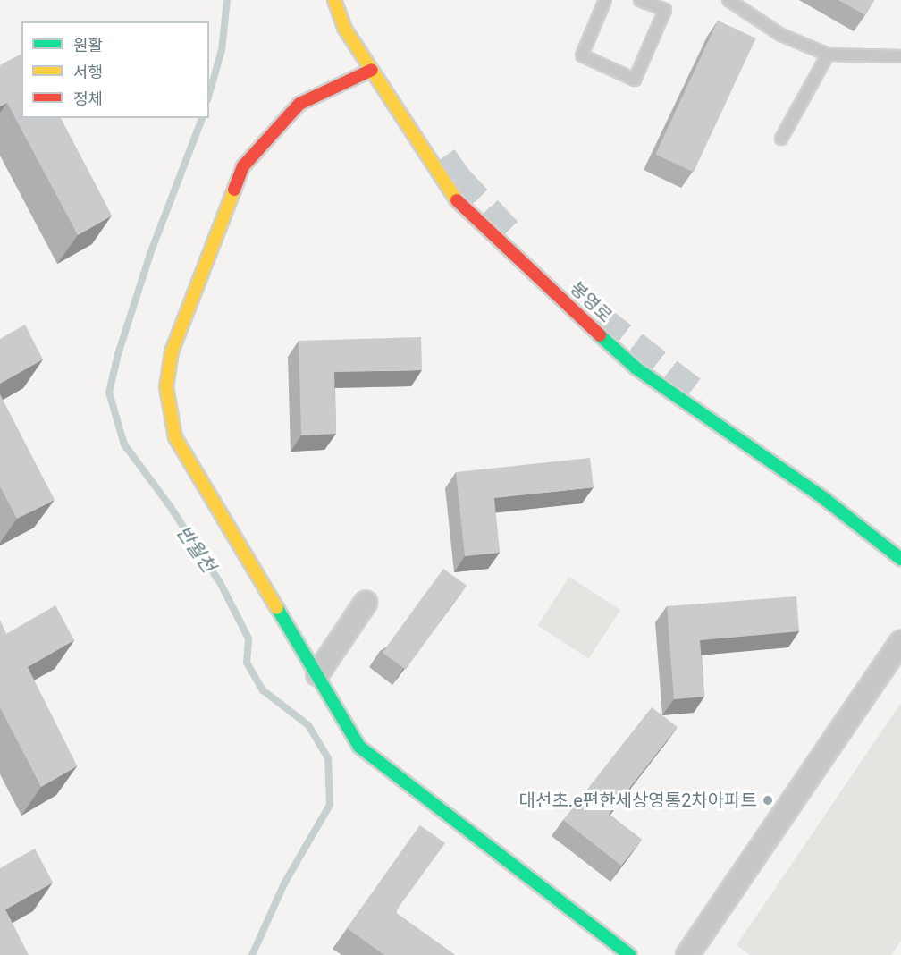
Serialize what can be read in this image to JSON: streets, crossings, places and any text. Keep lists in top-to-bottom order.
{
  "streets": {
    "main road": ["봉영로"]
  },
  "water": ["반월천"],
  "places": ["대선초.e편한세상영통2차아파트"],
  "legend": ["원활", "서행", "정체"]
}
